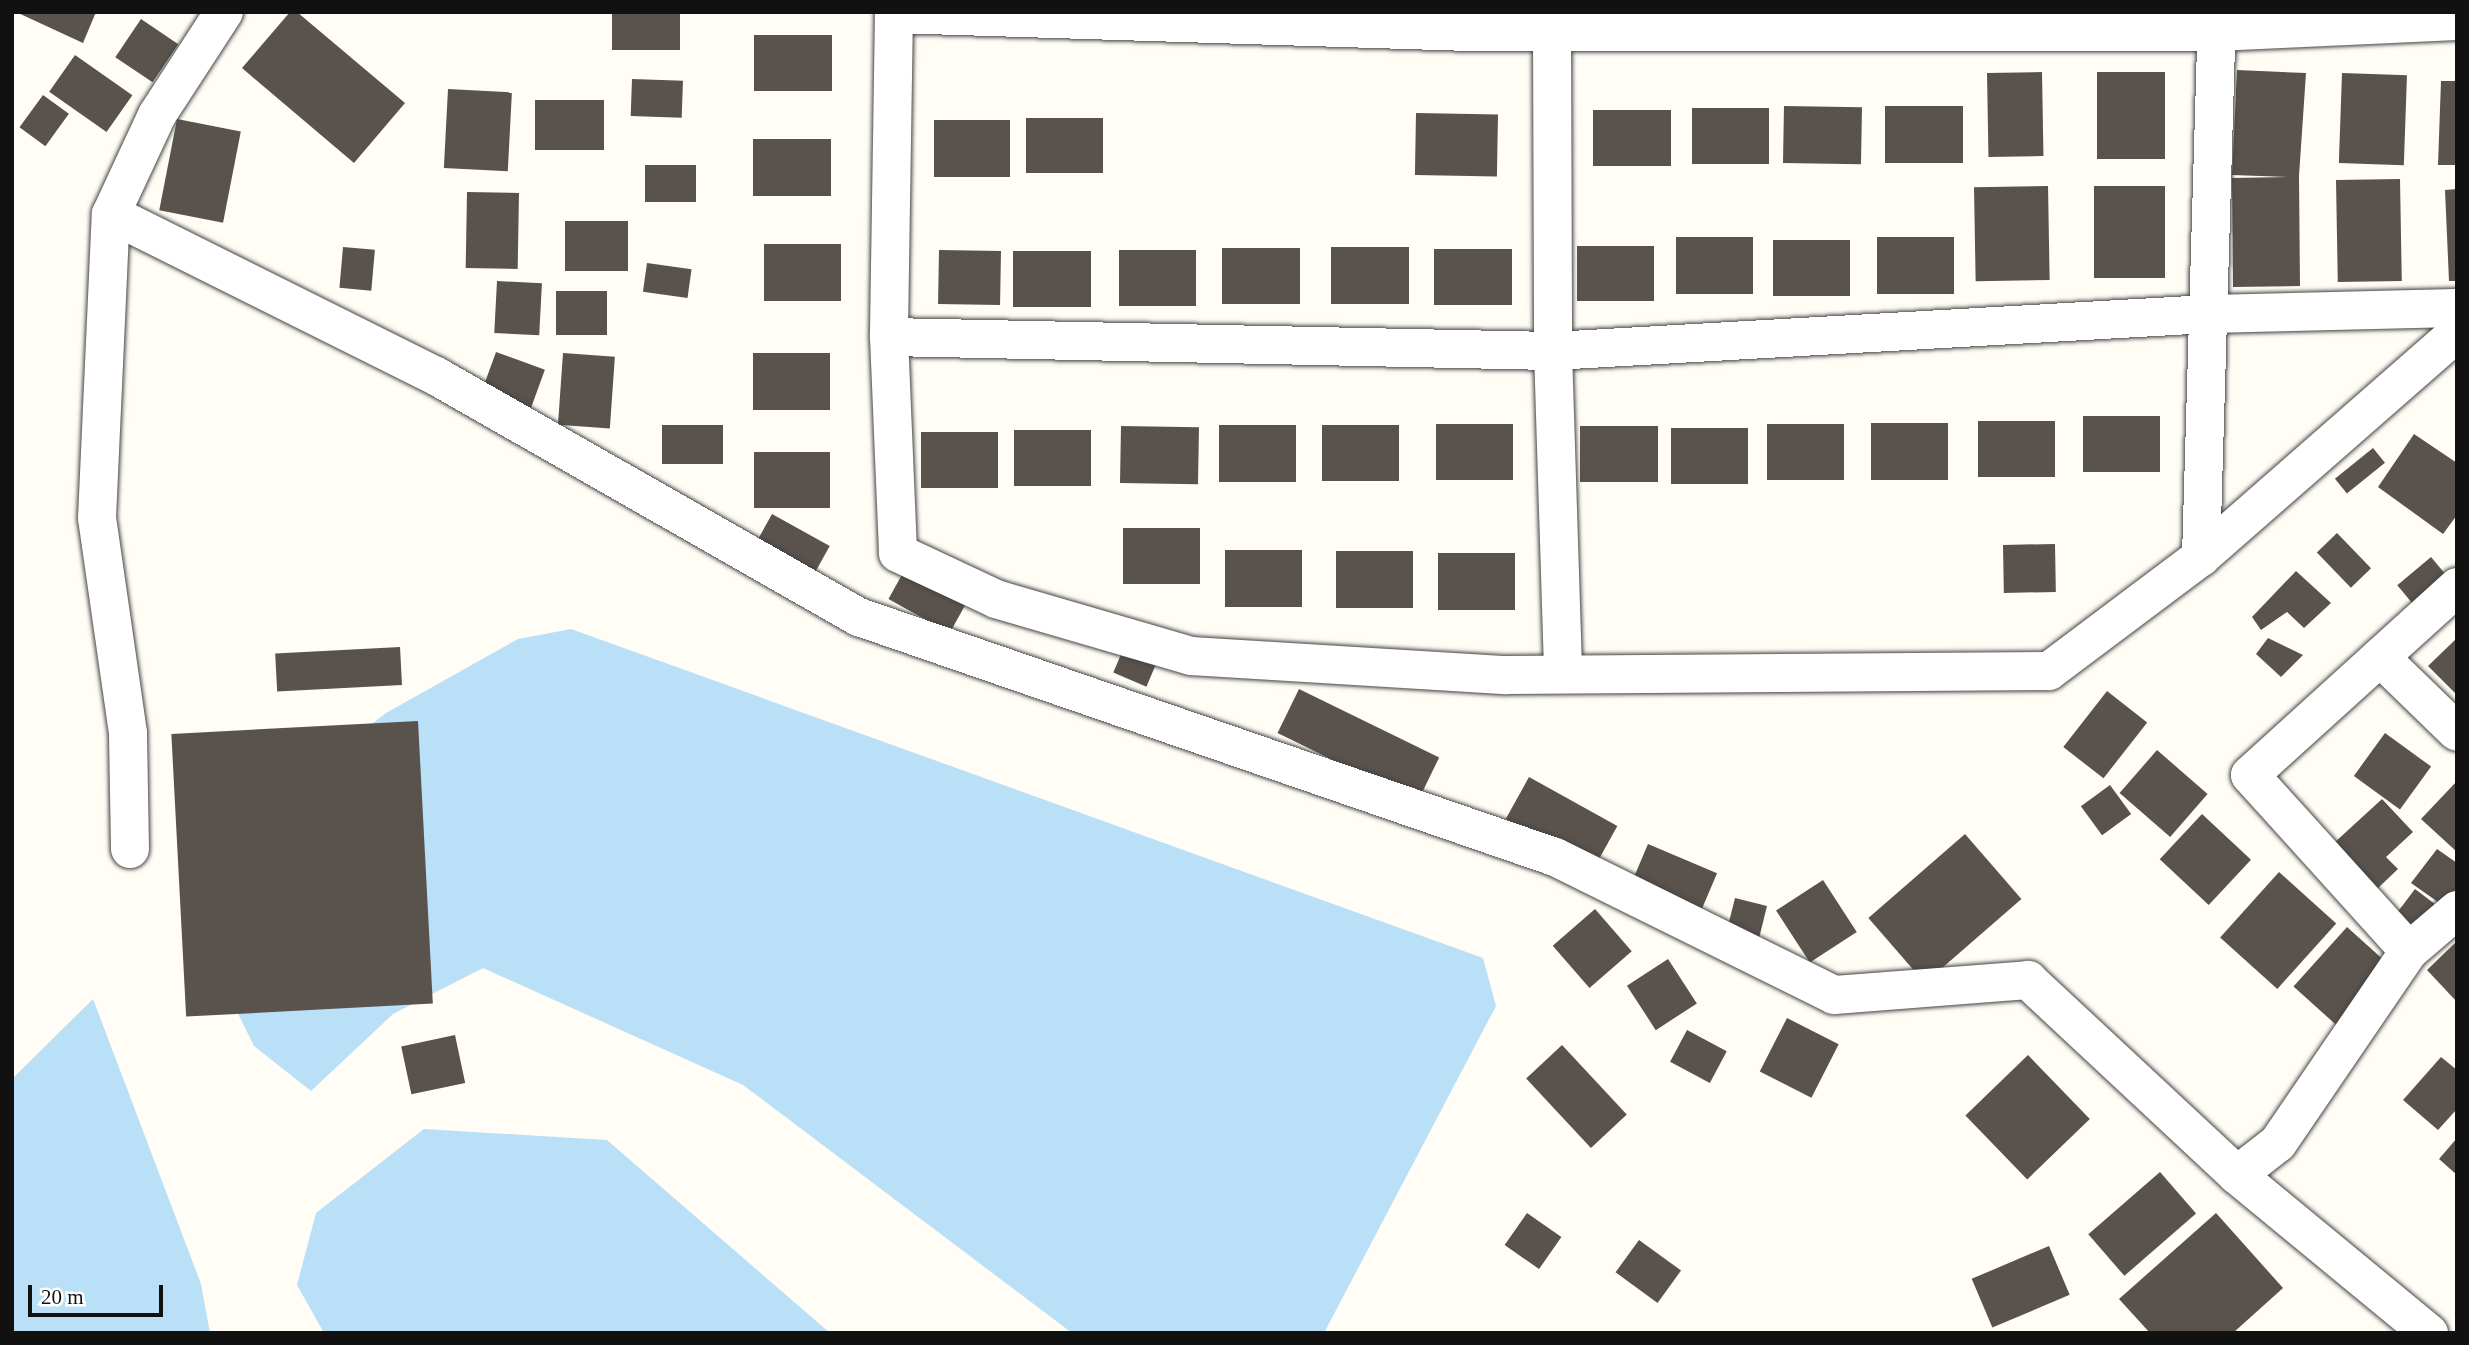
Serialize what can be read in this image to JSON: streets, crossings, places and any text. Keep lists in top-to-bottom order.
{
  "scale_bar": "20 m"
}
